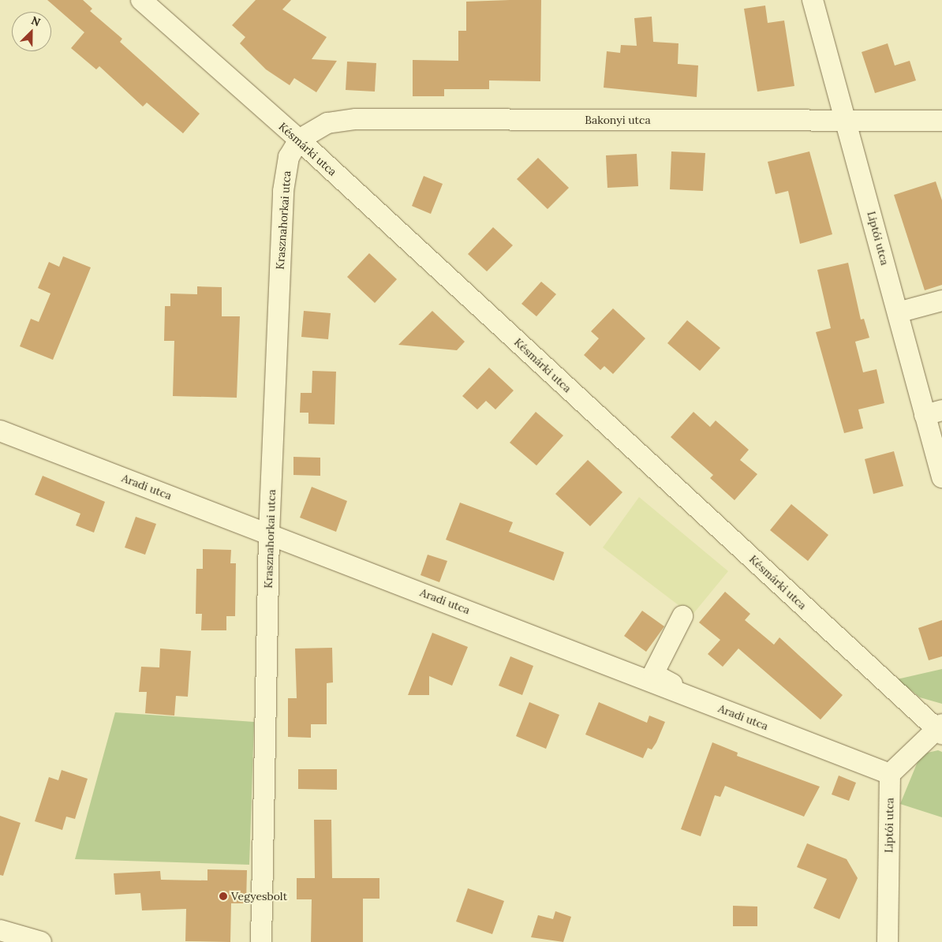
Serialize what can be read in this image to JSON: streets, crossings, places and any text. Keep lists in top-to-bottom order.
{
  "streets": {
    "street": [
      "Bakonyi utca",
      "Késmárki utca",
      "Krasznahorkai utca",
      "Liptói utca",
      "Aradi utca"
    ]
  },
  "crossings": [
    ["Bakonyi utca", "Késmárki utca"],
    ["Bakonyi utca", "Krasznahorkai utca"],
    ["Bakonyi utca", "Liptói utca"],
    ["Késmárki utca", "Krasznahorkai utca"],
    ["Krasznahorkai utca", "Aradi utca"],
    ["Liptói utca", "Aradi utca"]
  ],
  "places": ["Vegyesbolt"],
  "north": "top right"
}
